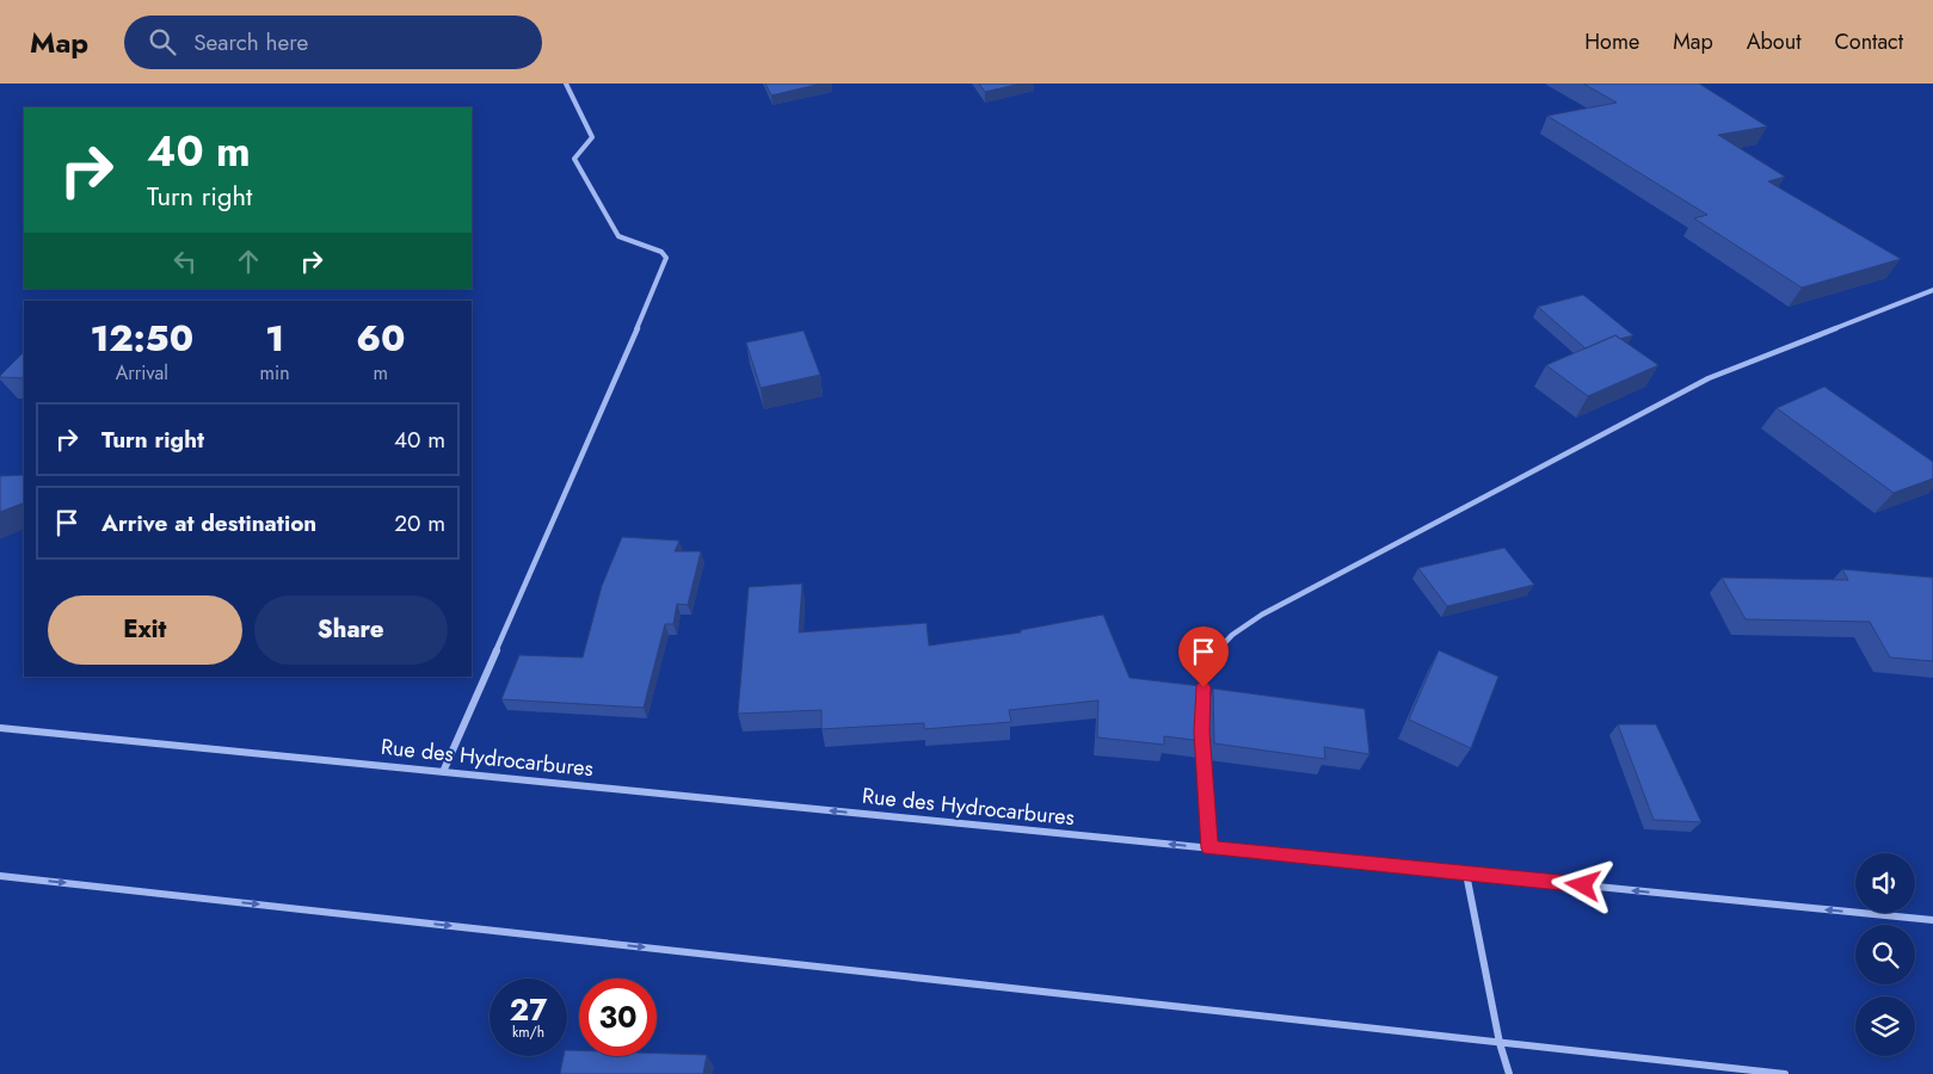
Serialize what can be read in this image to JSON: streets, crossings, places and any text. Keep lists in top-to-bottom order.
{
  "streets": {
    "street": ["Rue des Hydrocarbures"]
  },
  "one_way": ["Rue des Hydrocarbures"],
  "page": {
    "header": "Map",
    "search": "Search here",
    "nav": [
      "Home",
      "Map",
      "About",
      "Contact"
    ],
    "turn": ["40 m", "Turn right"],
    "eta": [
      "12:50",
      "Arrival",
      "1",
      "min",
      "60",
      "m"
    ],
    "list": [
      {
        "name": "Turn right",
        "value": "40 m"
      },
      {
        "name": "Arrive at destination",
        "value": "20 m"
      }
    ],
    "buttons": ["Exit", "Share"],
    "speed": "27 km/h",
    "limit": "30"
  }
}
